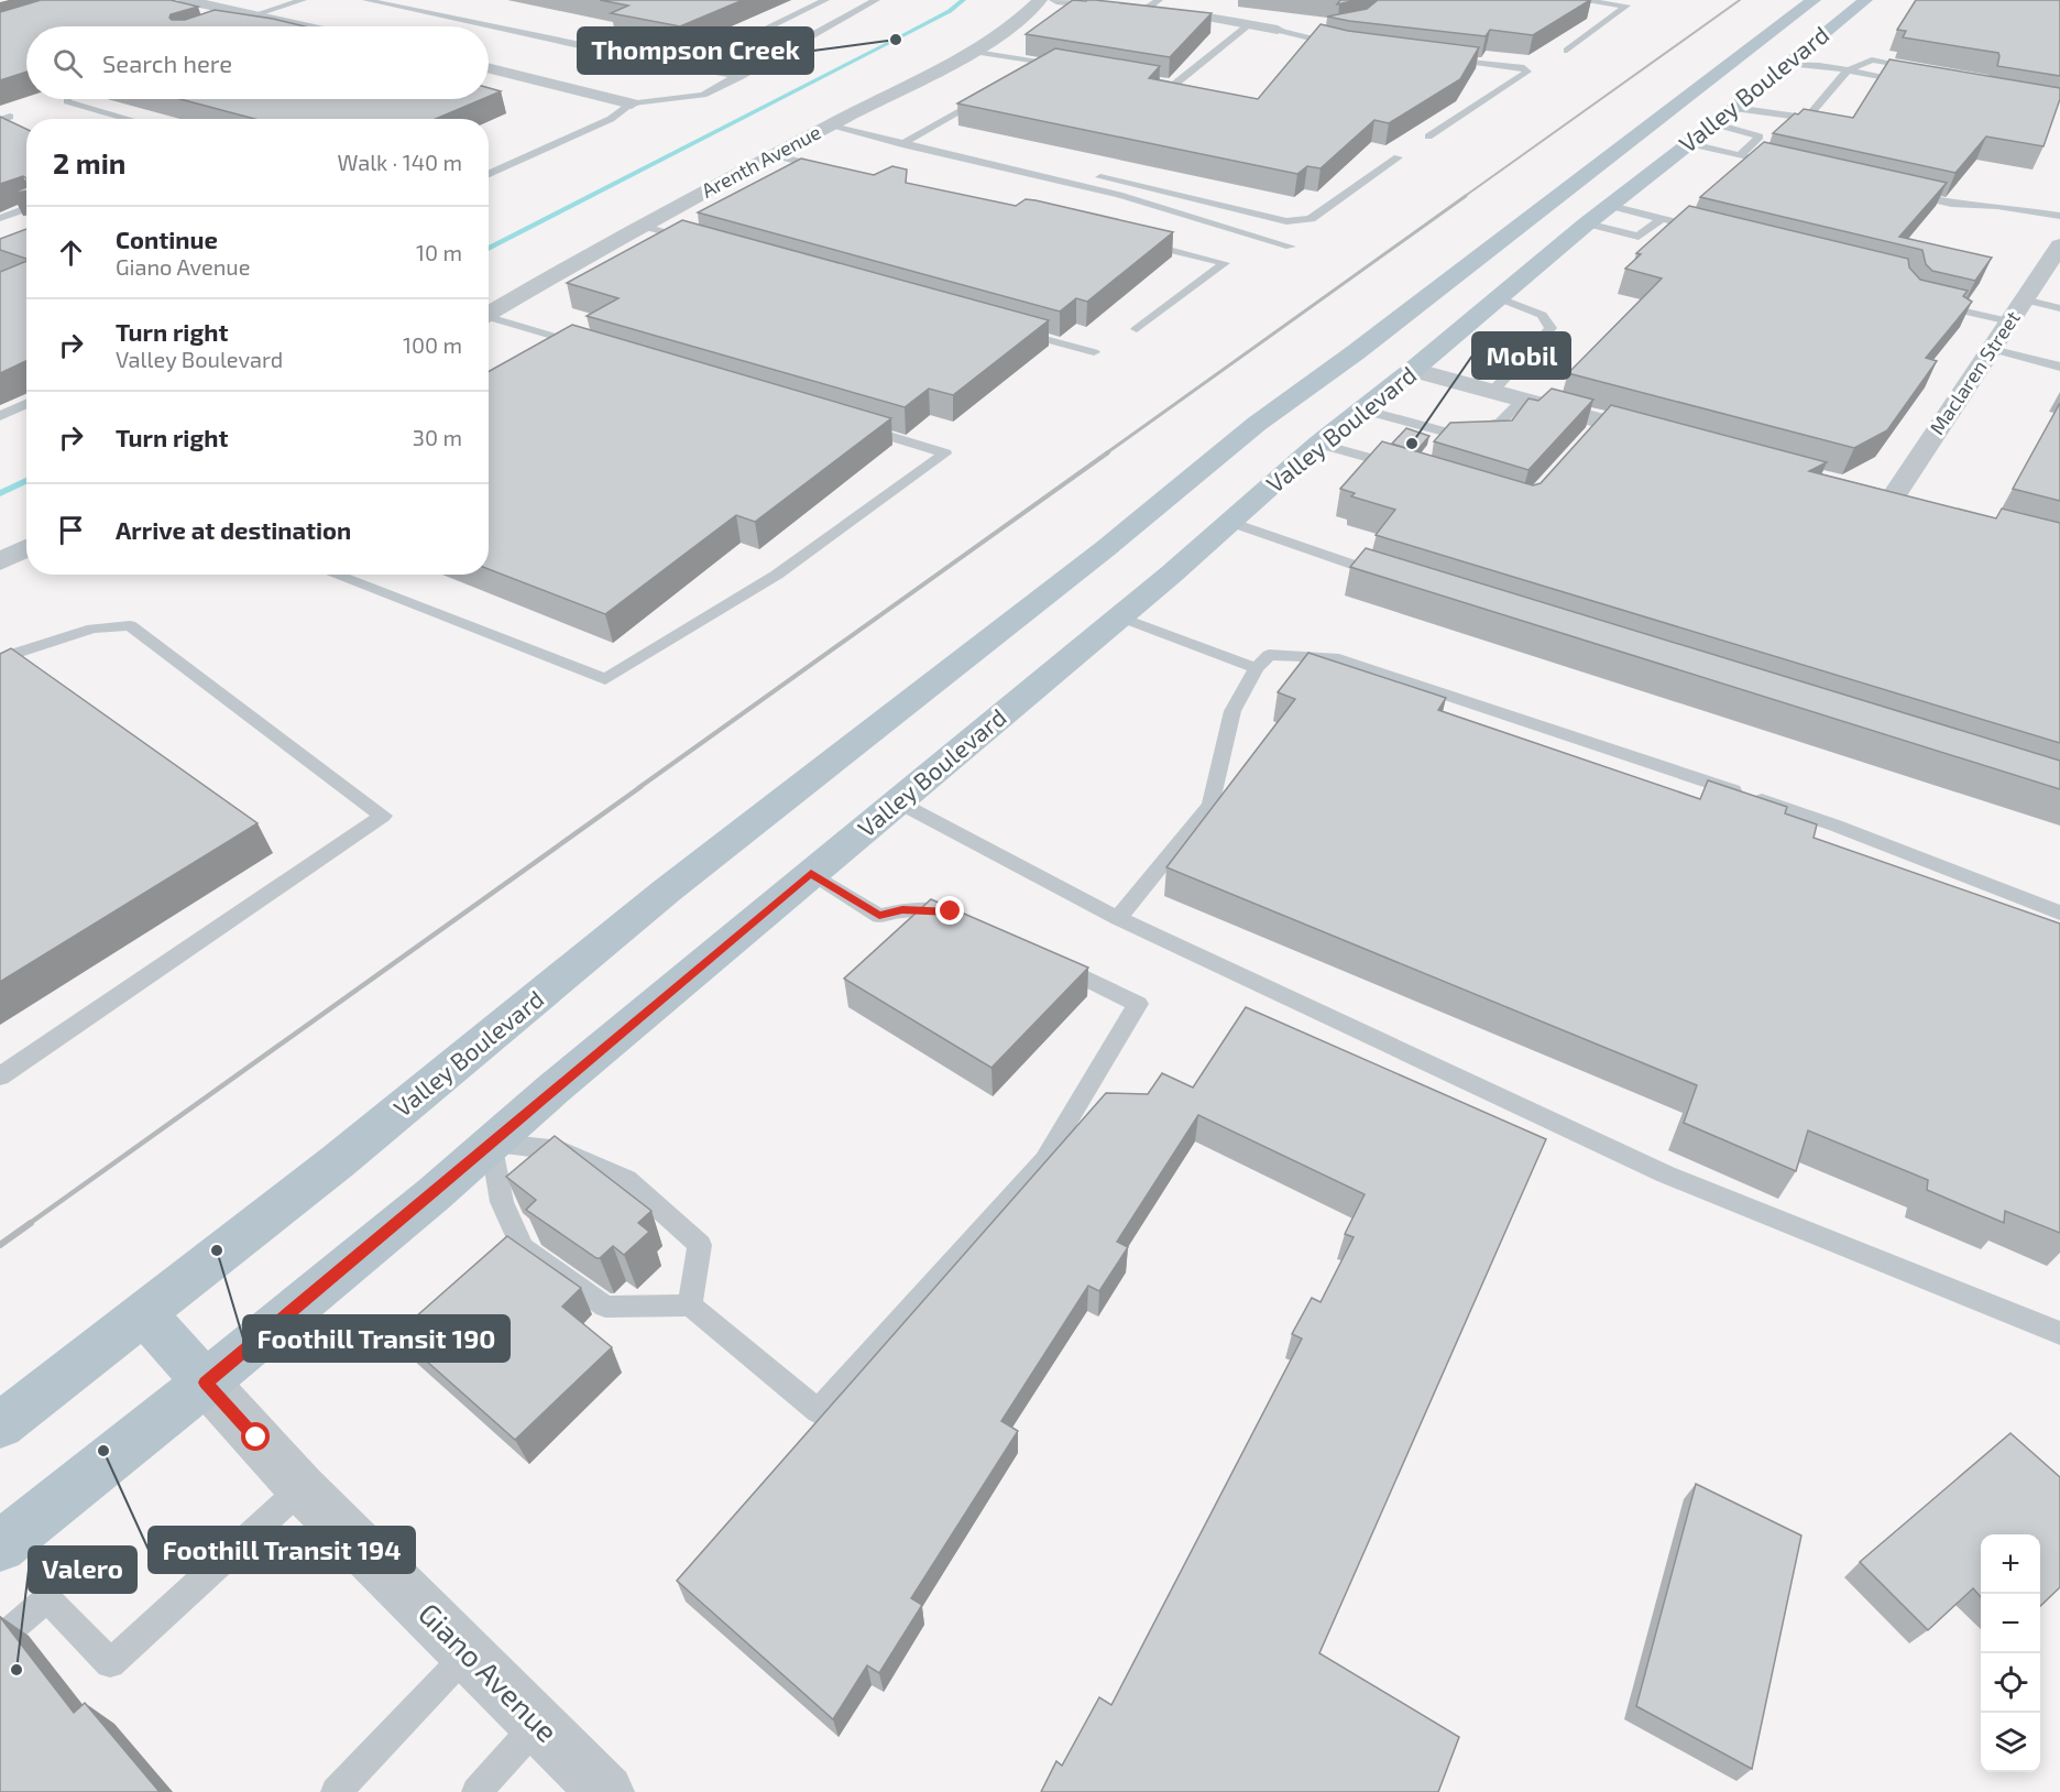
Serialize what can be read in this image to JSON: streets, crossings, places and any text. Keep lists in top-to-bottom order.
{
  "streets": {
    "main road": ["Valley Boulevard"],
    "street": ["Arenth Avenue", "Maclaren Street", "Giano Avenue"]
  },
  "crossings": [
    ["Valley Boulevard", "Giano Avenue"]
  ],
  "places": [
    "Thompson Creek",
    "Mobil",
    "Foothill Transit 190",
    "Foothill Transit 194",
    "Valero"
  ],
  "page": {
    "search": "Search here",
    "heading": ["2 min", "Walk · 140 m"],
    "list": [
      ["Continue", "Giano Avenue", "10 m"],
      ["Turn right", "Valley Boulevard", "100 m"],
      ["Turn right", "30 m"],
      "Arrive at destination"
    ],
    "map_buttons": ["+", "−"]
  }
}
